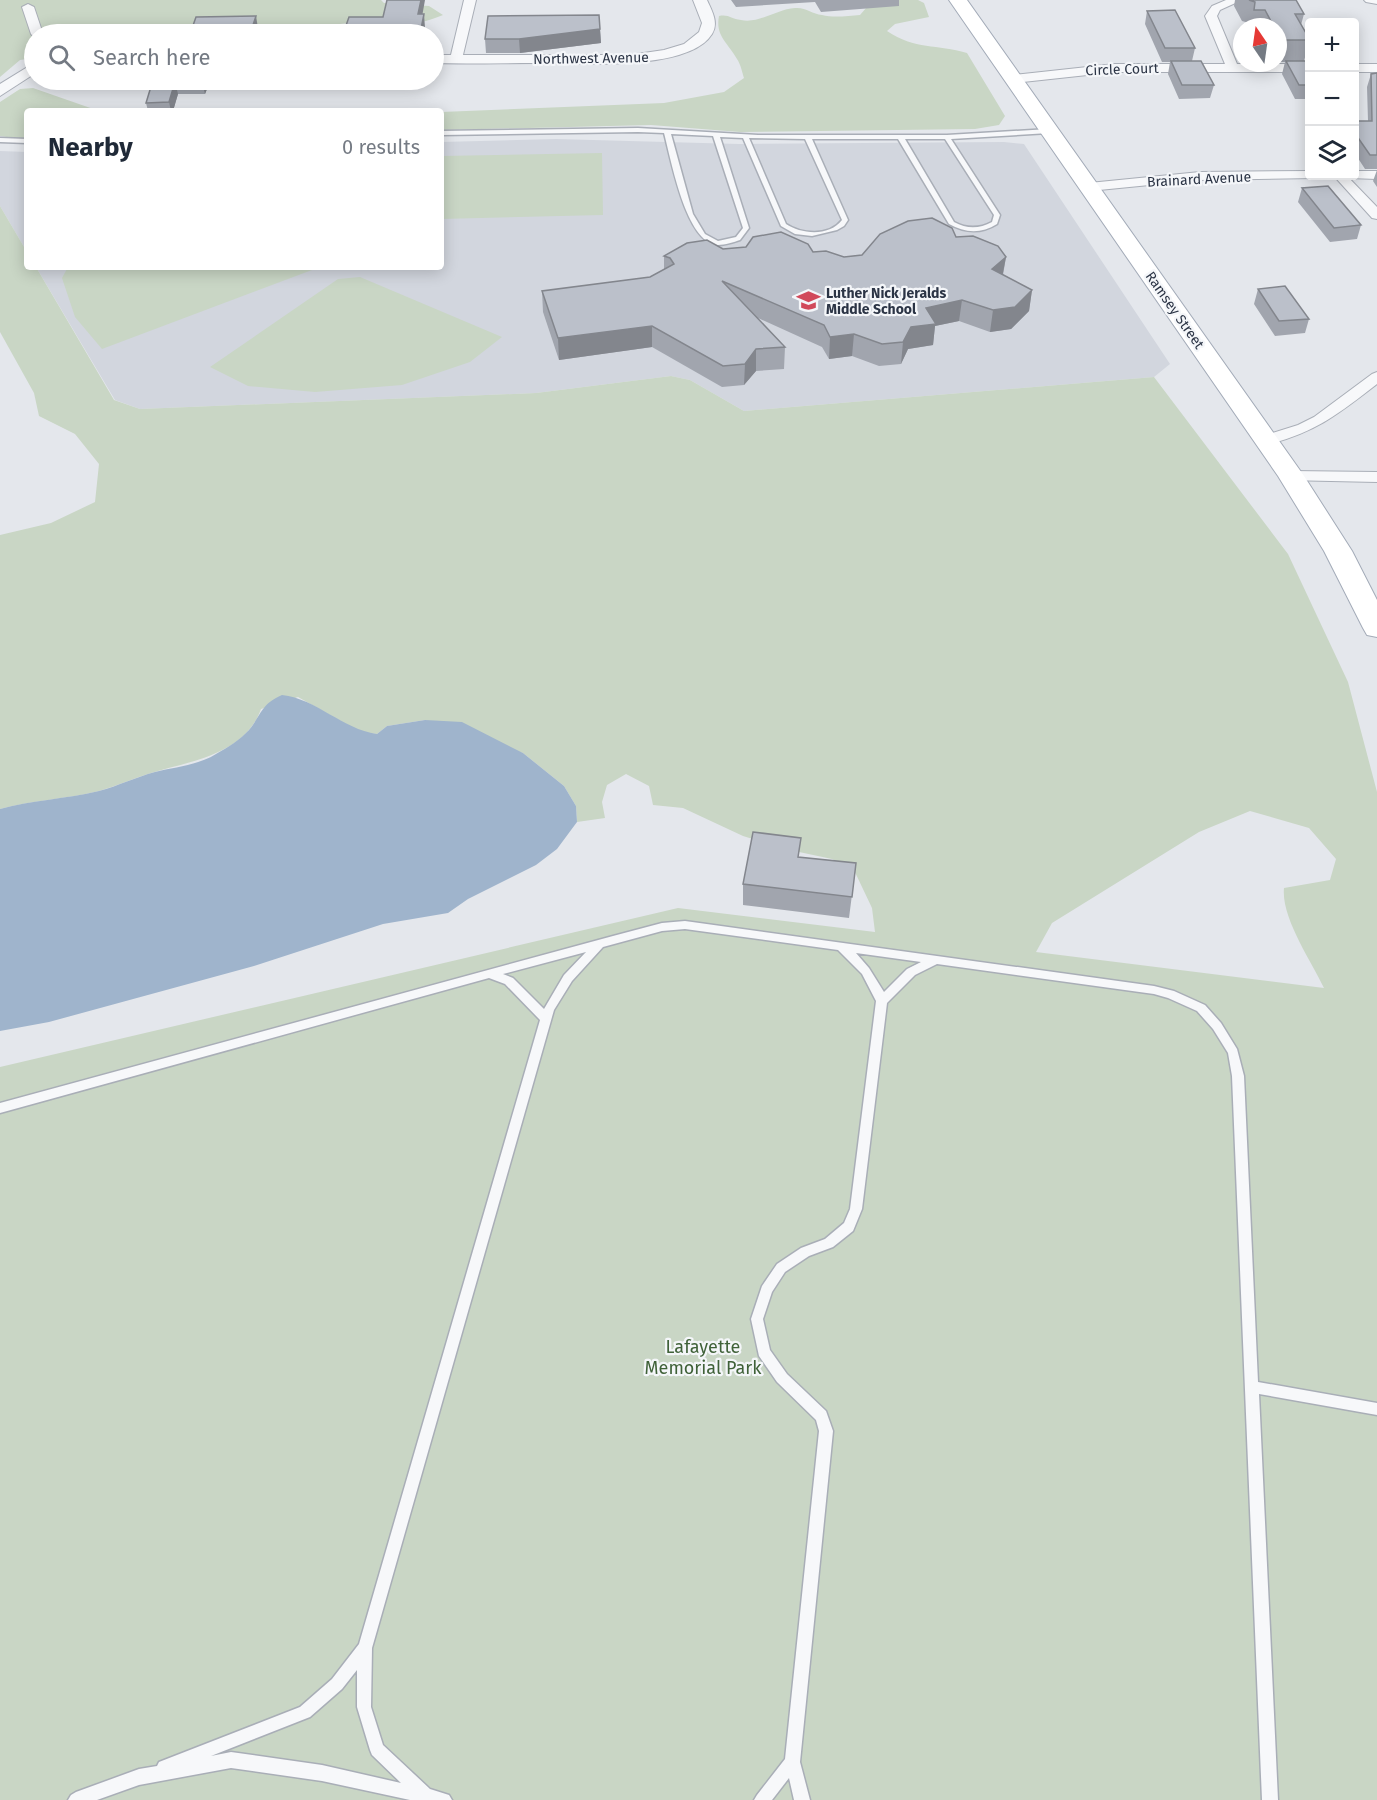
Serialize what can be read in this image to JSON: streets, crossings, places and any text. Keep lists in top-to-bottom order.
{
  "streets": {
    "main road": ["Ramsey Street"],
    "street": ["Northwest Avenue", "Circle Court", "Brainard Avenue"]
  },
  "crossings": [
    ["Circle Court", "Ramsey Street"],
    ["Brainard Avenue", "Ramsey Street"]
  ],
  "parks": ["Lafayette Memorial Park"],
  "places": {
    "school or university": ["Luther Nick Jeralds Middle School"]
  },
  "north": "top",
  "page": {
    "map_buttons": ["+", "−"],
    "search": "Search here",
    "heading": ["Nearby", "0 results"]
  }
}
